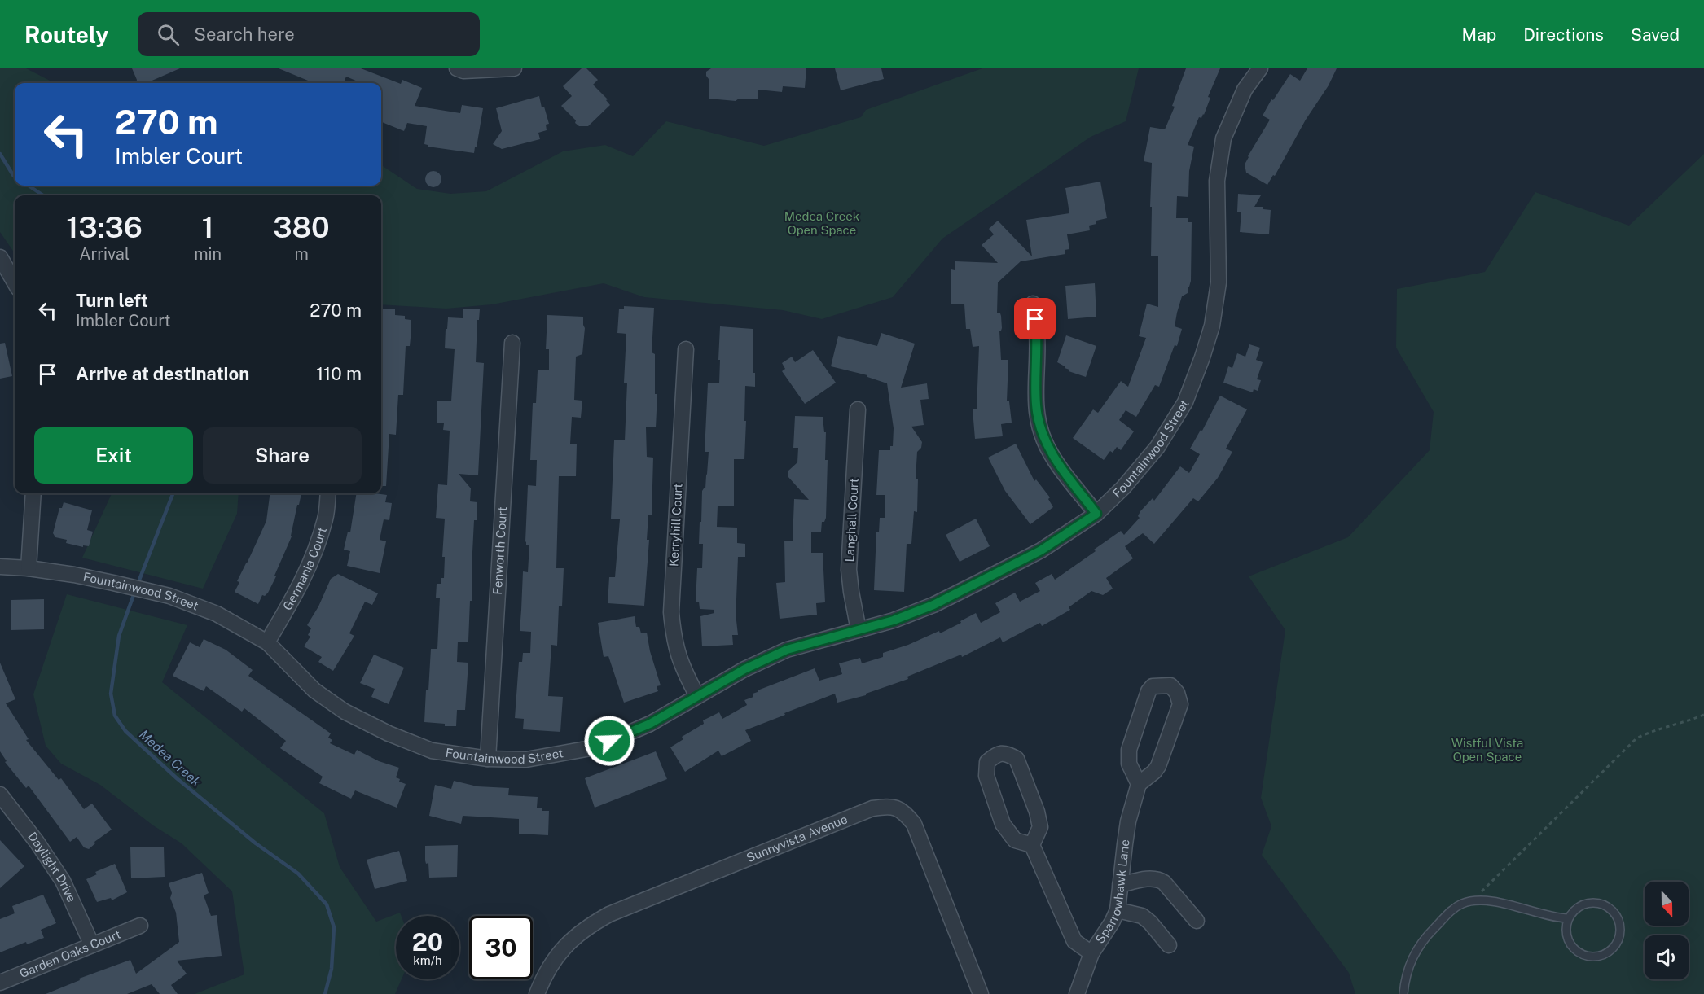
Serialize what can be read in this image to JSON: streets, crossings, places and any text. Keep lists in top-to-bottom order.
{
  "streets": {
    "street": [
      "Fountainwood Street",
      "Langhall Court",
      "Kerryhill Court",
      "Fenworth Court",
      "Germania Court",
      "Sunnyvista Avenue",
      "Daylight Drive",
      "Sparrowhawk Lane",
      "Garden Oaks Court"
    ]
  },
  "crossings": [
    ["Fountainwood Street", "Langhall Court"],
    ["Fountainwood Street", "Kerryhill Court"],
    ["Fountainwood Street", "Fenworth Court"],
    ["Fountainwood Street", "Germania Court"],
    ["Daylight Drive", "Garden Oaks Court"]
  ],
  "water": ["Medea Creek"],
  "parks": ["Medea Creek Open Space", "Wistful Vista Open Space"],
  "north": "bottom",
  "page": {
    "header": "Routely",
    "search": "Search here",
    "nav": ["Map", "Directions", "Saved"],
    "turn": ["270 m", "Imbler Court"],
    "eta": [
      "13:36",
      "Arrival",
      "1",
      "min",
      "380",
      "m"
    ],
    "list": [
      {
        "name": "Turn left",
        "note": "Imbler Court",
        "value": "270 m"
      },
      {
        "name": "Arrive at destination",
        "value": "110 m"
      }
    ],
    "buttons": ["Exit", "Share"],
    "speed": "20 km/h",
    "limit": "30"
  }
}
